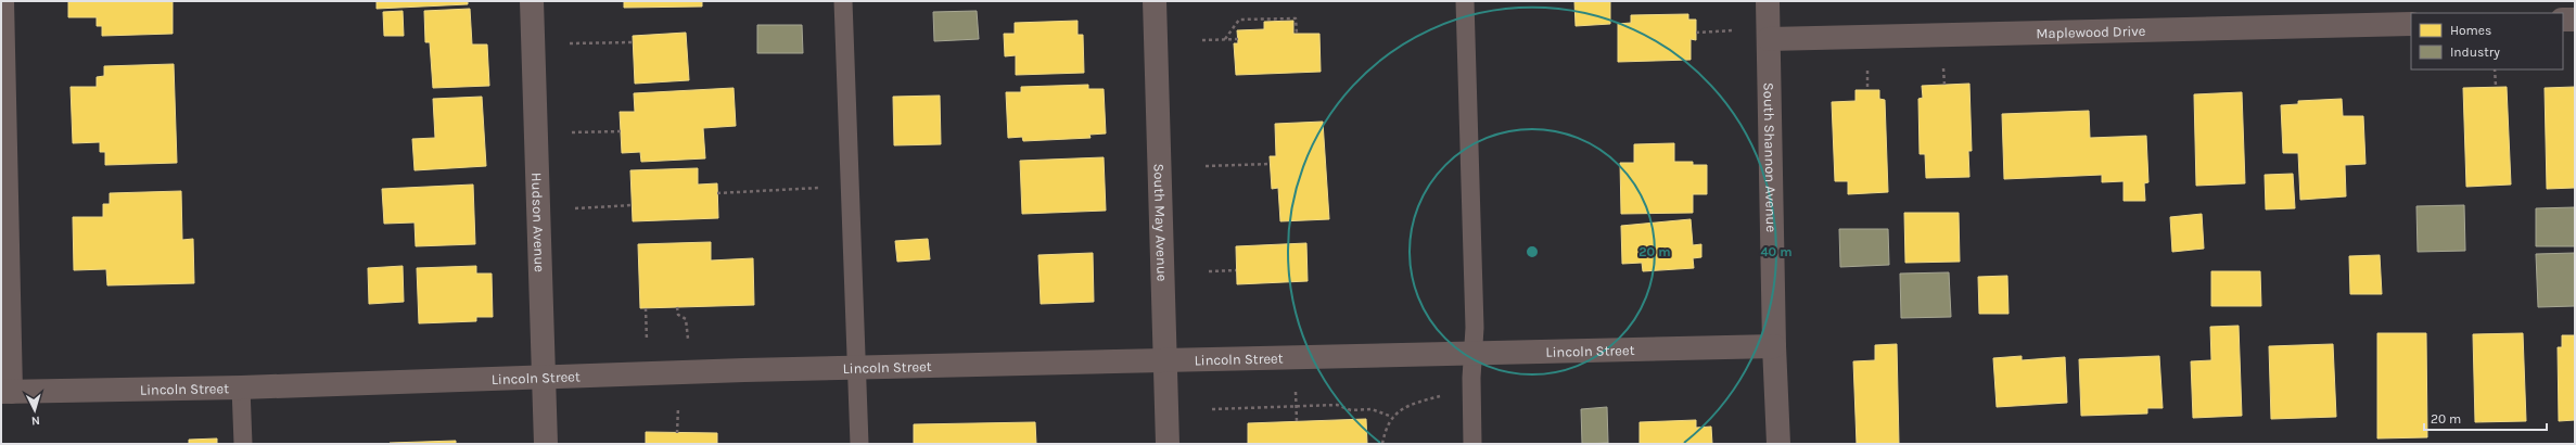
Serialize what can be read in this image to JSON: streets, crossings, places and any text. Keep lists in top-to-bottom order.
{
  "streets": {
    "street": [
      "Maplewood Drive",
      "South Shannon Avenue",
      "Hudson Avenue",
      "South May Avenue",
      "Lincoln Street"
    ]
  },
  "crossings": [
    ["Maplewood Drive", "South Shannon Avenue"],
    ["South Shannon Avenue", "Lincoln Street"],
    ["Hudson Avenue", "Lincoln Street"],
    ["South May Avenue", "Lincoln Street"]
  ],
  "legend": ["Homes", "Industry"],
  "scale_bar": "20 m",
  "north": "bottom",
  "rings": ["20 m", "40 m"]
}
